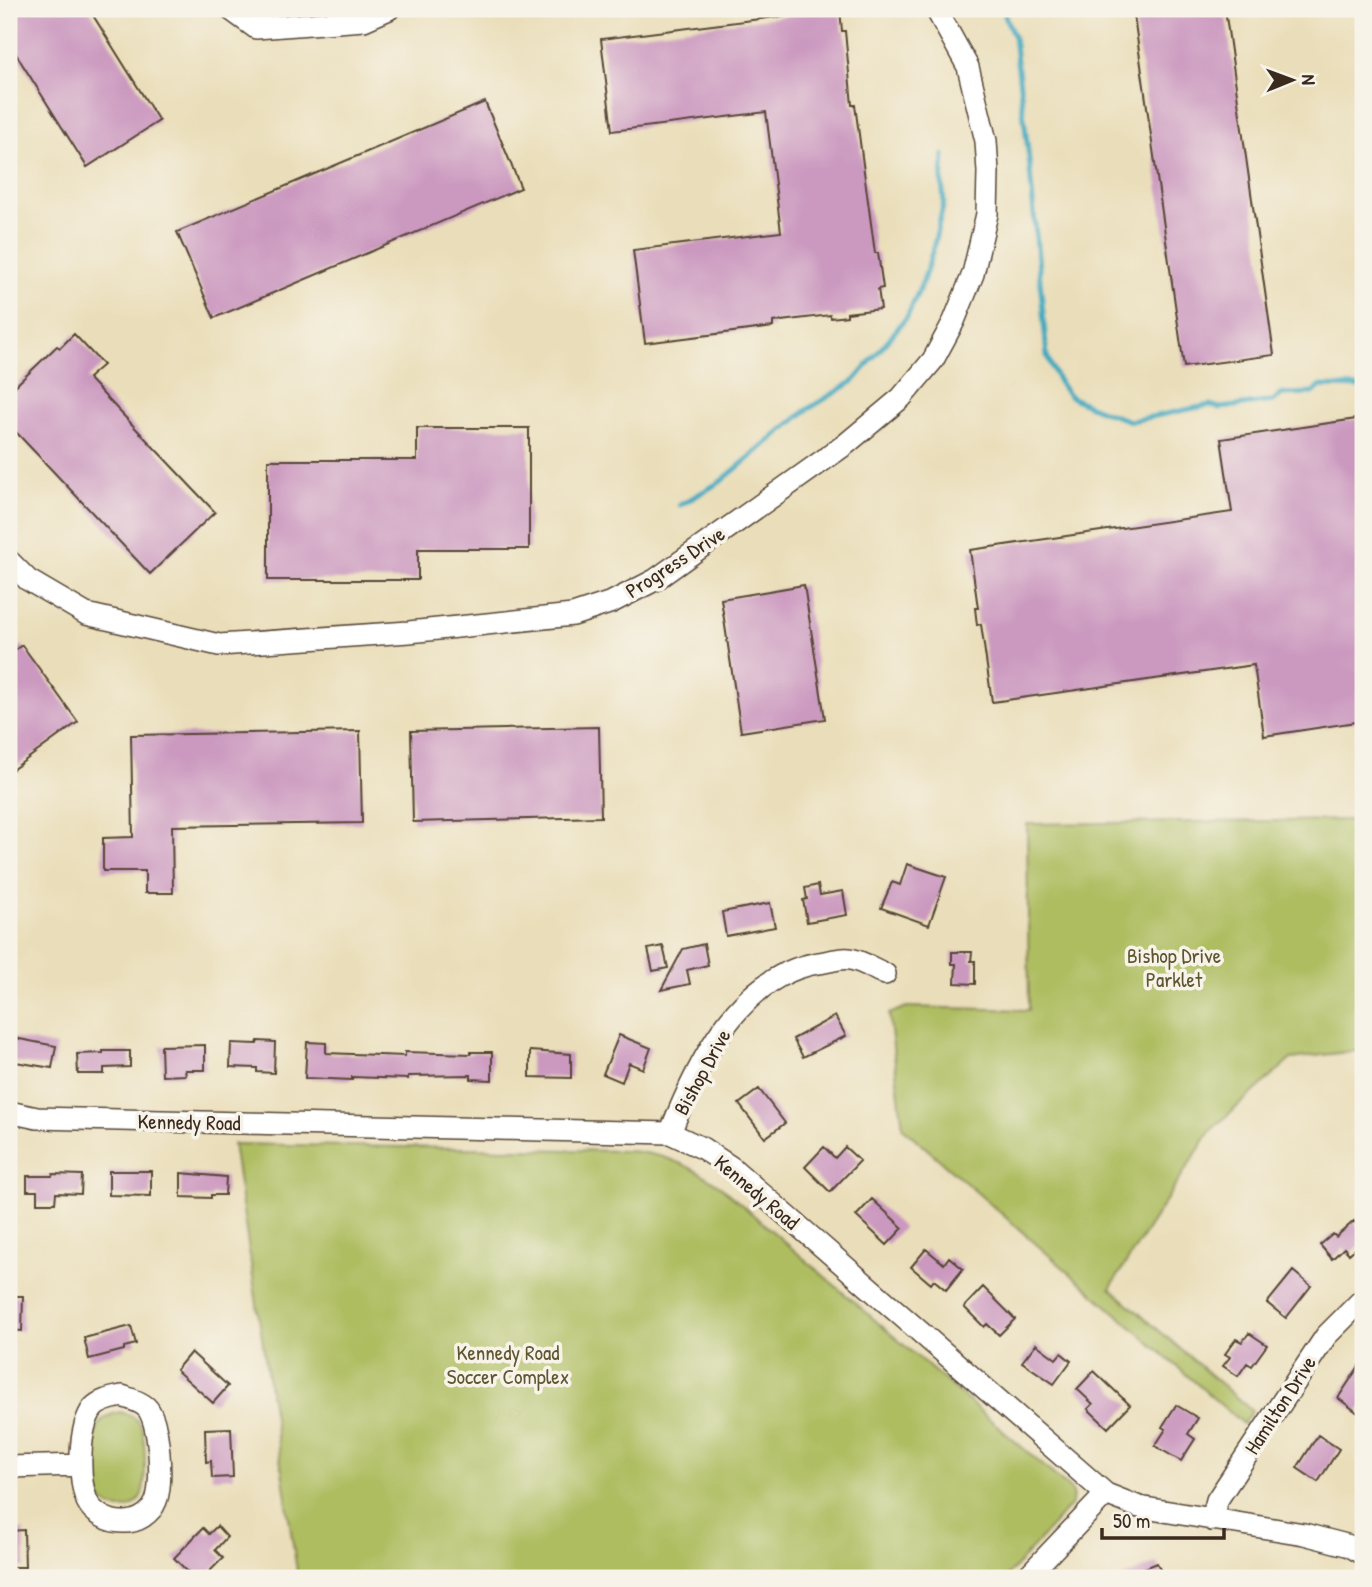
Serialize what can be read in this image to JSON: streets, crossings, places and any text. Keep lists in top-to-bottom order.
{
  "streets": {
    "street": [
      "Progress Drive",
      "Bishop Drive",
      "Kennedy Road",
      "Hamilton Drive"
    ]
  },
  "crossings": [
    ["Bishop Drive", "Kennedy Road"],
    ["Kennedy Road", "Hamilton Drive"]
  ],
  "parks": ["Bishop Drive Parklet", "Kennedy Road Soccer Complex"],
  "scale_bar": "50 m",
  "north": "right"
}
